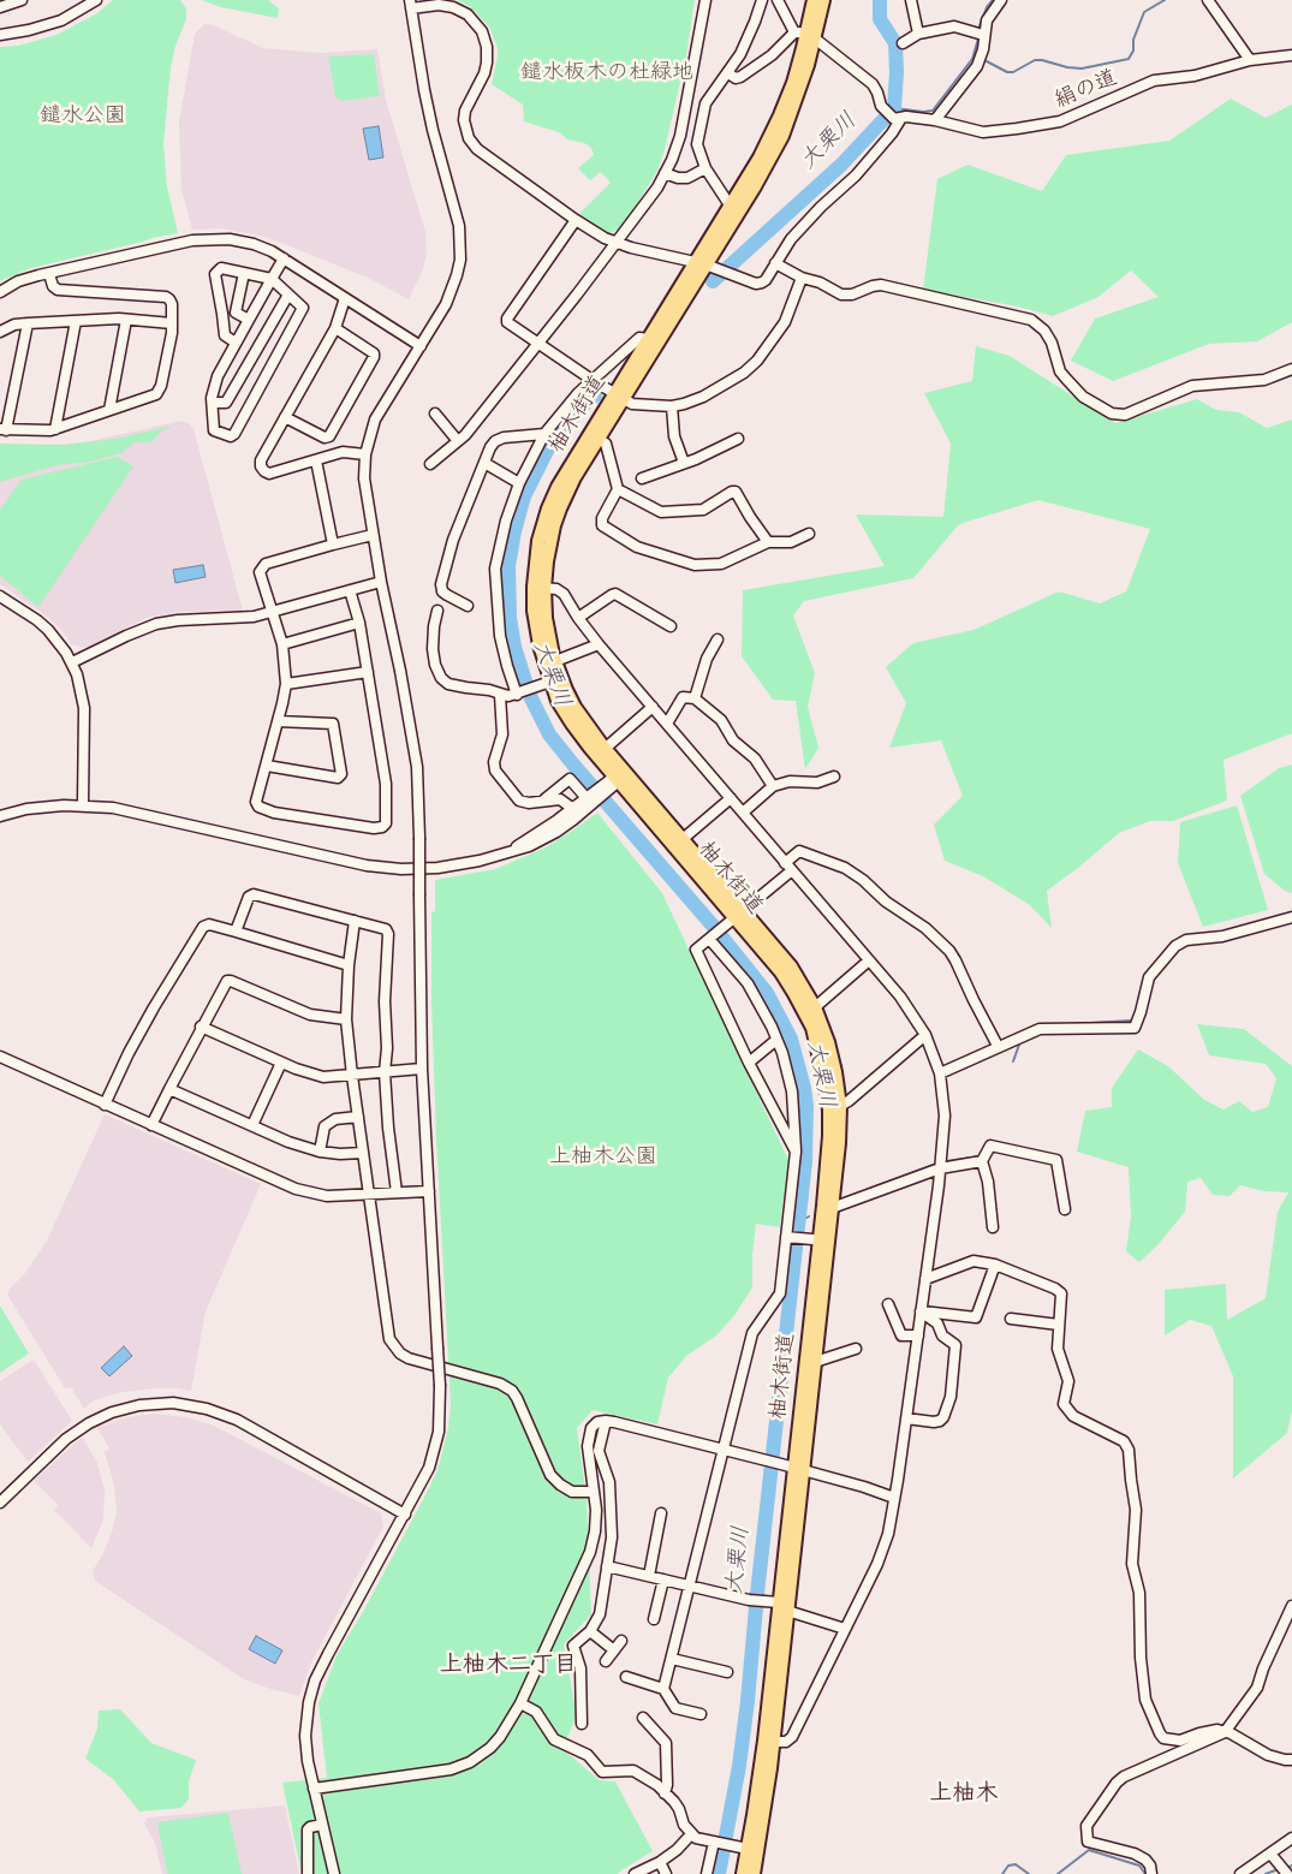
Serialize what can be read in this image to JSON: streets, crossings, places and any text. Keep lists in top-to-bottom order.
{
  "streets": {
    "main road": ["柚木街道"],
    "street": ["絹の道"]
  },
  "districts": ["上柚木二丁目", "上柚木"],
  "water": ["大栗川"],
  "parks": ["鑓水板木の杜緑地", "鑓水公園", "上柚木公園"]
}
